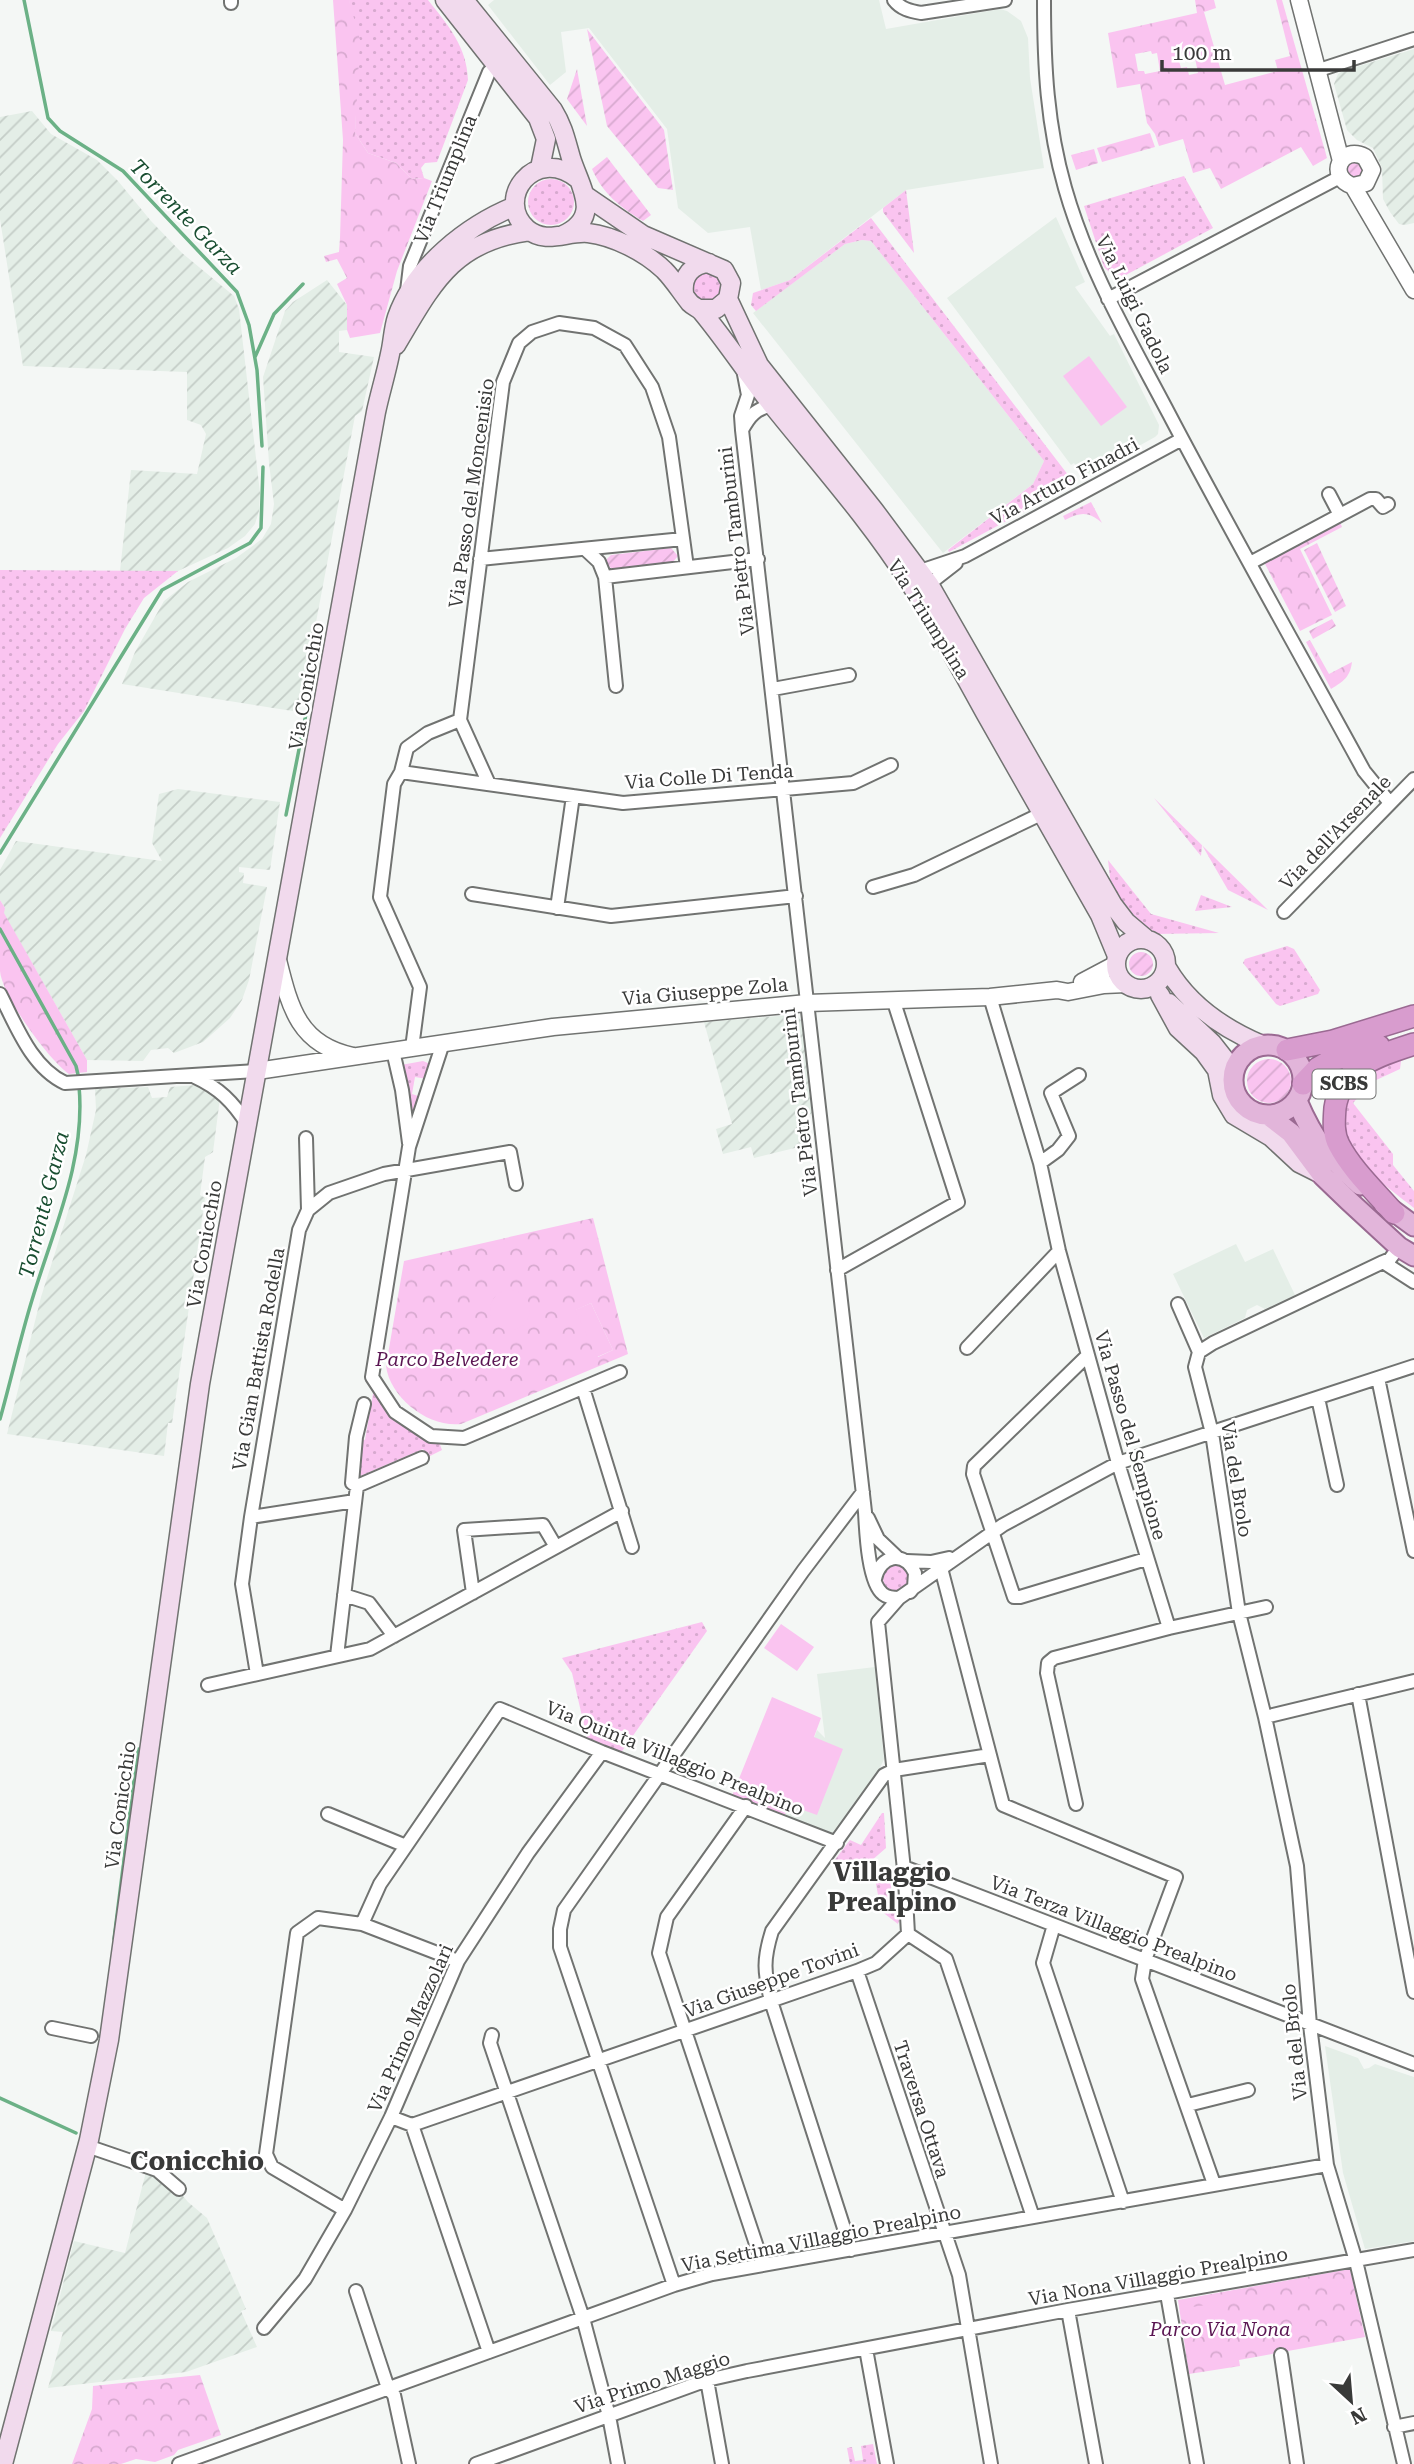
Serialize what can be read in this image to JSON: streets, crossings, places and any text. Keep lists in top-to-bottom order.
{
  "streets": {
    "highway": ["SCBS"],
    "main road": ["Via Triumplina", "Via Conicchio"],
    "street": [
      "Via Luigi Gadola",
      "Via Arturo Finadri",
      "Via Passo del Moncenisio",
      "Via Pietro Tamburini",
      "Via Colle Di Tenda",
      "Via dell'Arsenale",
      "Via Giuseppe Zola",
      "Via Gian Battista Rodella",
      "Via Passo del Sempione",
      "Via del Brolo",
      "Via Quinta Villaggio Prealpino",
      "Via Terza Villaggio Prealpino",
      "Via Giuseppe Tovini",
      "Via Primo Mazzolari",
      "Traversa Ottava",
      "Via Settima Villaggio Prealpino",
      "Via Nona Villaggio Prealpino",
      "Via Primo Maggio"
    ]
  },
  "crossings": [
    ["Via Triumplina", "Via Arturo Finadri"],
    ["Via Triumplina", "Via Pietro Tamburini"],
    ["Via Triumplina", "Via Conicchio"],
    ["Via Triumplina", "Via Giuseppe Zola"],
    ["Via Triumplina", "SCBS"],
    ["Via Luigi Gadola", "Via Arturo Finadri"],
    ["Via Luigi Gadola", "Via dell'Arsenale"],
    ["Via Pietro Tamburini", "Via Colle Di Tenda"],
    ["Via Pietro Tamburini", "Via Giuseppe Zola"],
    ["Via Conicchio", "Via Giuseppe Zola"],
    ["Via Giuseppe Zola", "Via Passo del Sempione"],
    ["Via del Brolo", "Via Terza Villaggio Prealpino"],
    ["Via del Brolo", "Via Settima Villaggio Prealpino"],
    ["Via del Brolo", "Via Nona Villaggio Prealpino"],
    ["Via Quinta Villaggio Prealpino", "Via Primo Mazzolari"],
    ["Via Giuseppe Tovini", "Traversa Ottava"],
    ["Traversa Ottava", "Via Settima Villaggio Prealpino"],
    ["Traversa Ottava", "Via Nona Villaggio Prealpino"],
    ["Traversa Ottava", "Via Primo Maggio"],
    ["Via Nona Villaggio Prealpino", "Via Primo Maggio"]
  ],
  "districts": ["Villaggio Prealpino", "Conicchio"],
  "water": ["Torrente Garza"],
  "parks": ["Parco Belvedere", "Parco Via Nona"],
  "scale_bar": "100 m",
  "north": "bottom right"
}
